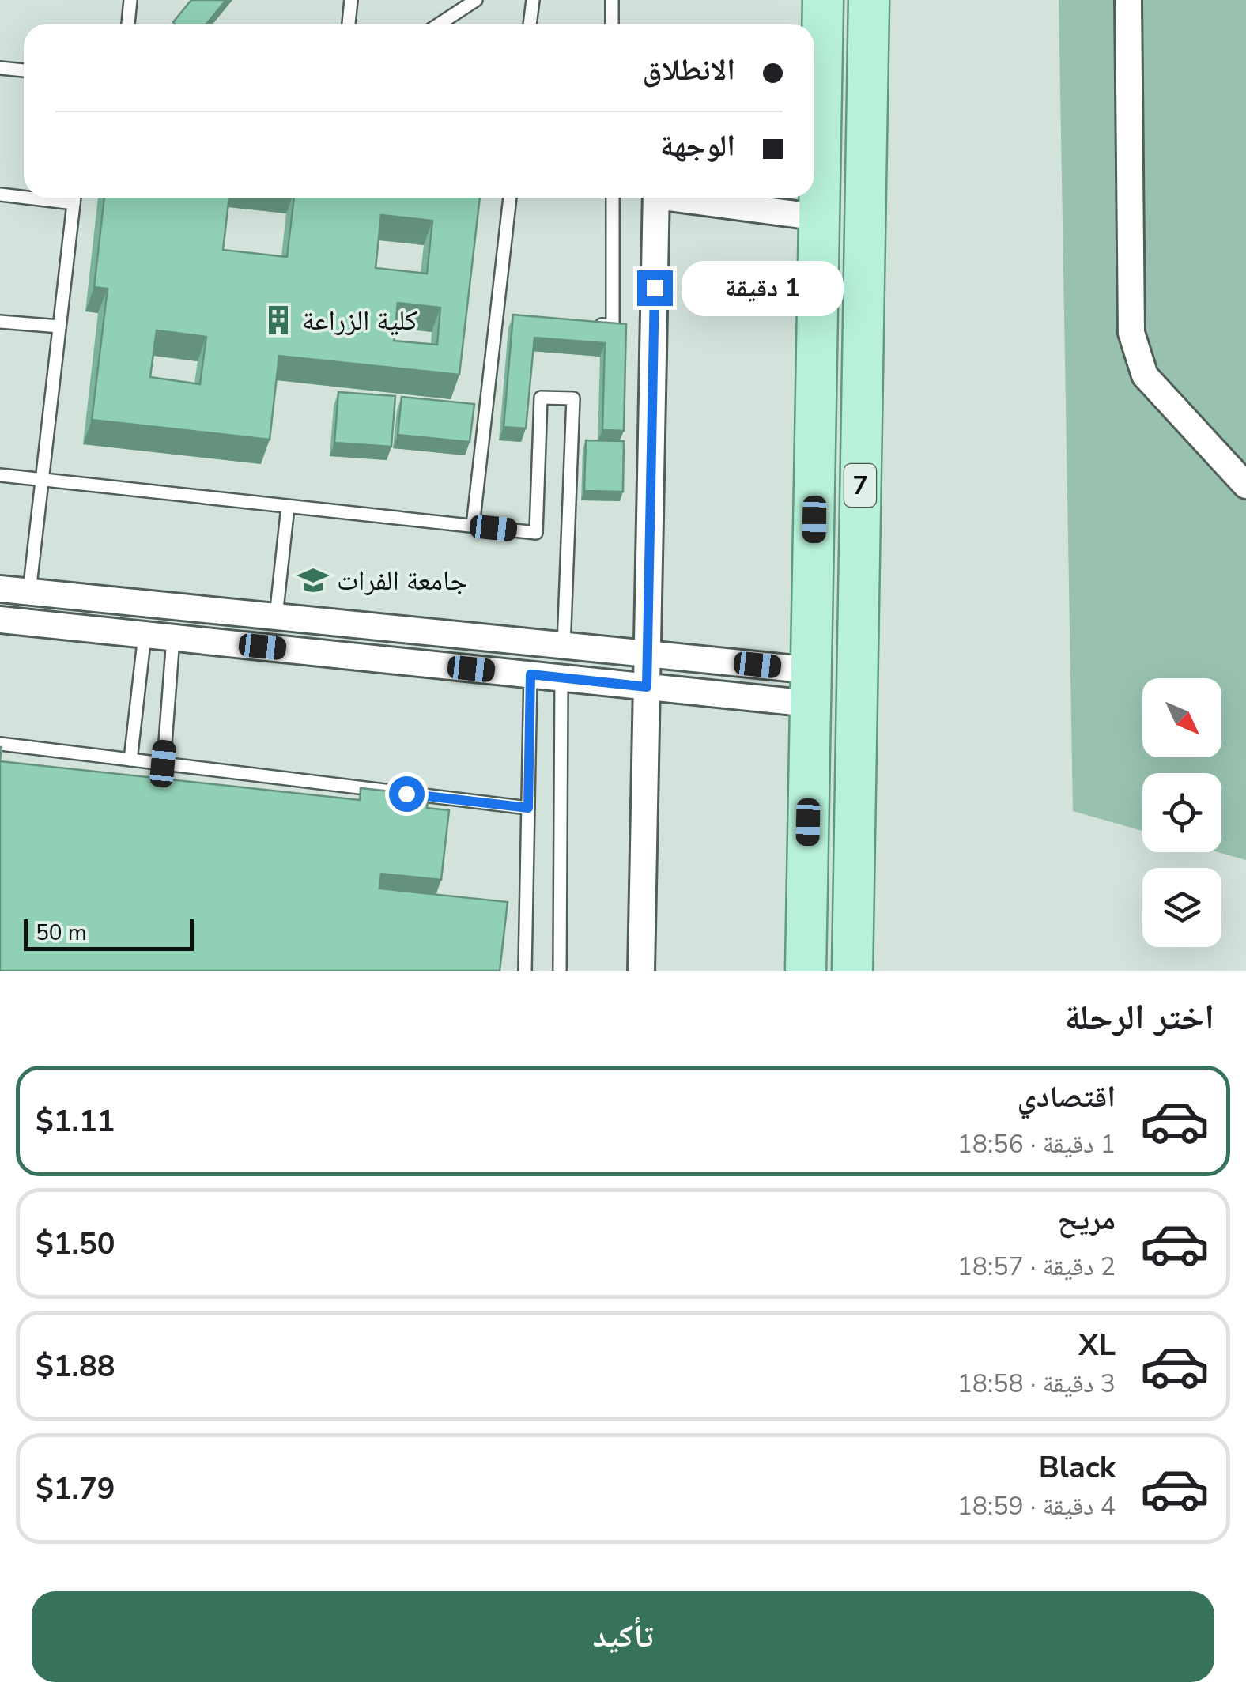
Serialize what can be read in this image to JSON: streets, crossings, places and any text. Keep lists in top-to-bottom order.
{
  "streets": {
    "main road": ["7"]
  },
  "places": {
    "building": ["كلية الزراعة"],
    "school or university": ["جامعة الفرات"]
  },
  "scale_bar": "50 m",
  "north": "bottom right",
  "page": {
    "banner": ["الانطلاق", "الوجهة"],
    "bubble": "1 دقيقة",
    "scale": "50 m",
    "heading": "اختر الرحلة",
    "list": [
      {
        "name": "اقتصادي",
        "note": "1 دقيقة · 18:56",
        "value": "$1.11"
      },
      {
        "name": "مريح",
        "note": "2 دقيقة · 18:57",
        "value": "$1.50"
      },
      {
        "name": "XL",
        "note": "3 دقيقة · 18:58",
        "value": "$1.88"
      },
      {
        "name": "Black",
        "note": "4 دقيقة · 18:59",
        "value": "$1.79"
      }
    ],
    "buttons": "تأكيد"
  }
}
